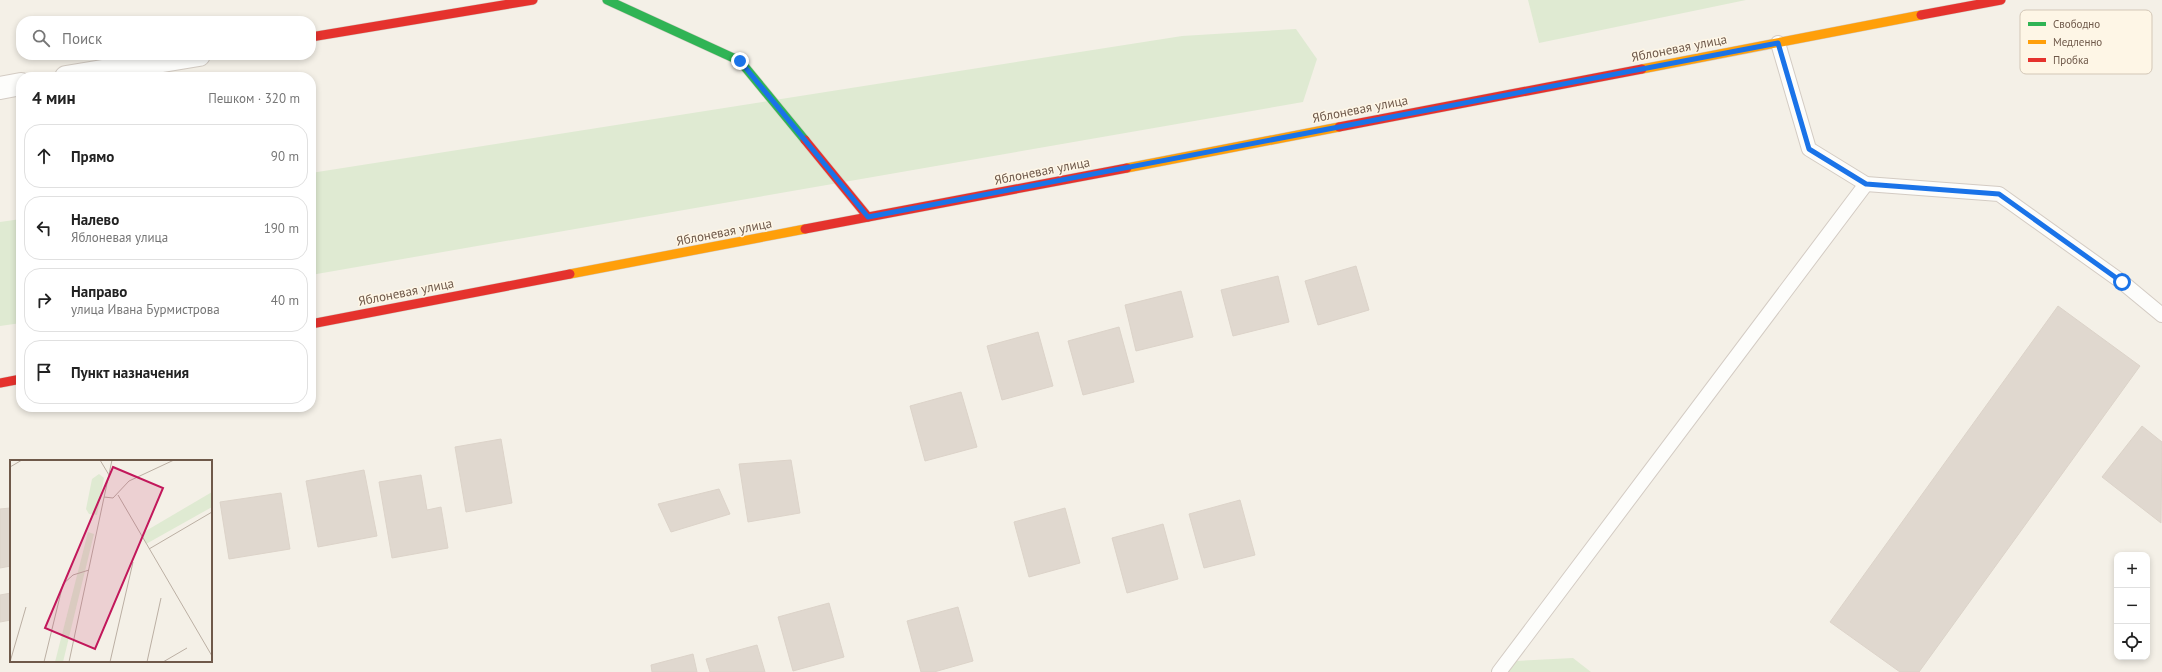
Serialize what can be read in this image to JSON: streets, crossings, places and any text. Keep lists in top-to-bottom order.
{
  "streets": {
    "street": ["Яблоневая улица"]
  },
  "legend": ["Свободно", "Медленно", "Пробка"],
  "page": {
    "search": "Поиск",
    "heading": ["4 мин", "Пешком · 320 m"],
    "list": [
      ["Прямо", "90 m"],
      ["Налево", "Яблоневая улица", "190 m"],
      ["Направо", "улица Ивана Бурмистрова", "40 m"],
      "Пункт назначения"
    ],
    "map_buttons": ["+", "−"]
  }
}
